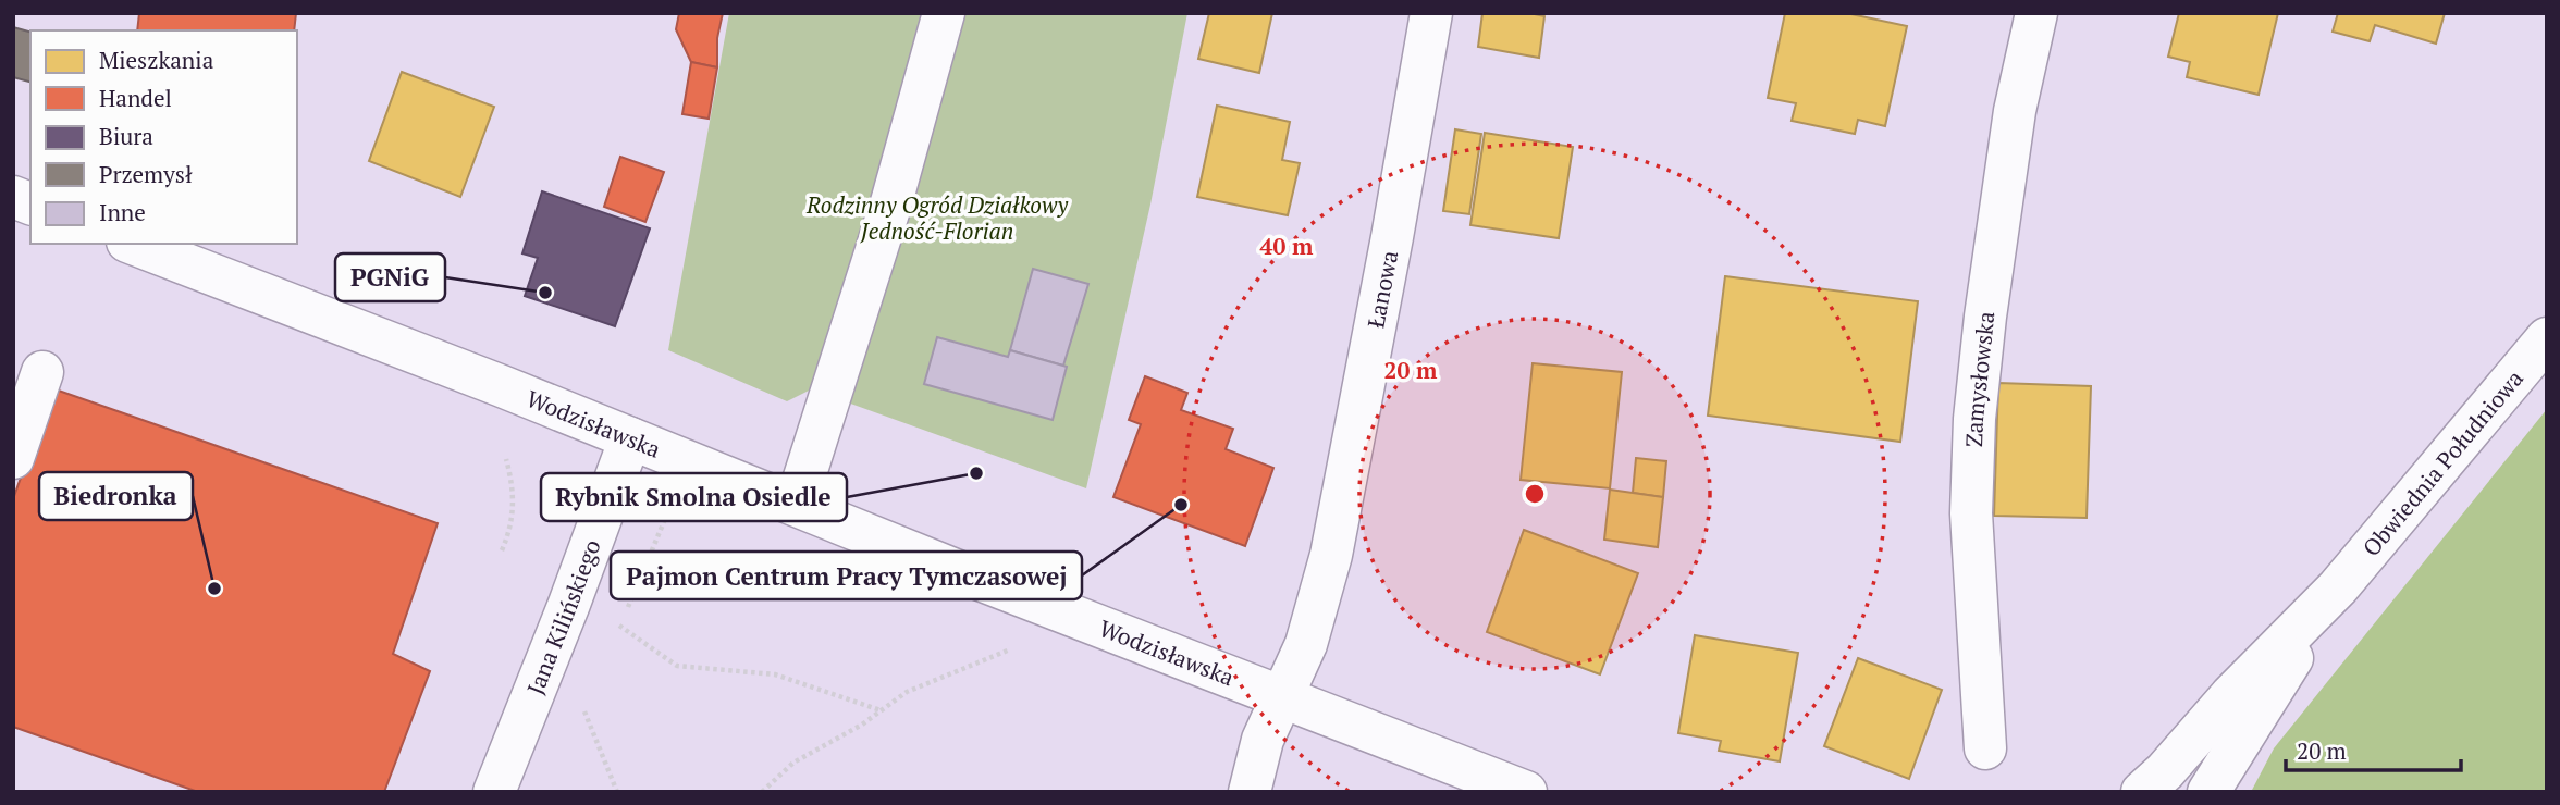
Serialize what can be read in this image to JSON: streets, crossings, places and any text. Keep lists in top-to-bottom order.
{
  "streets": {
    "main road": [
      "Łanowa",
      "Zamysłowska",
      "Wodzisławska",
      "Obwiednia Południowa",
      "Jana Kilińskiego"
    ]
  },
  "crossings": [
    ["Łanowa", "Wodzisławska"],
    ["Wodzisławska", "Jana Kilińskiego"]
  ],
  "parks": ["Rodzinny Ogród Działkowy Jedność-Florian"],
  "places": [
    "PGNiG",
    "Rybnik Smolna Osiedle",
    "Pajmon Centrum Pracy Tymczasowej",
    "Biedronka"
  ],
  "legend": [
    "Mieszkania",
    "Handel",
    "Biura",
    "Przemysł",
    "Inne"
  ],
  "scale_bar": "20 m",
  "rings": ["40 m", "20 m"]
}
